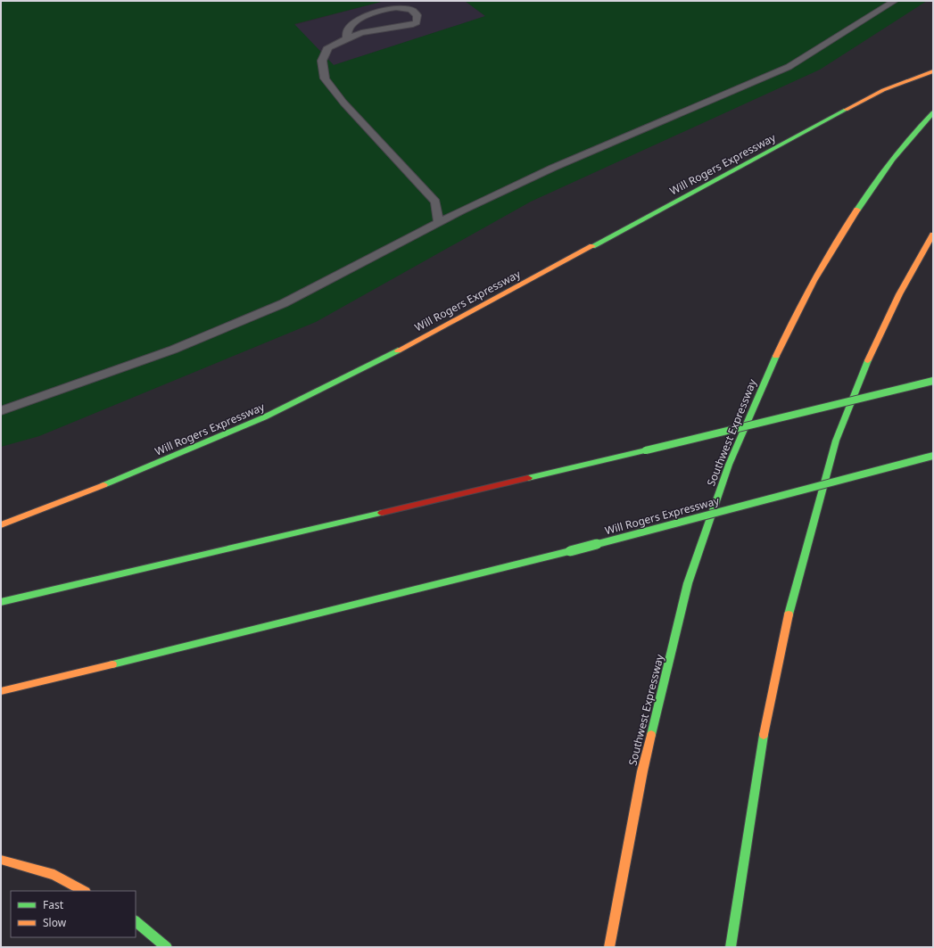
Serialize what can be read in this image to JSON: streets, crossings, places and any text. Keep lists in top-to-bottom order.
{
  "streets": {
    "highway": ["Will Rogers Expressway", "Southwest Expressway"]
  },
  "legend": ["Fast", "Slow"]
}
